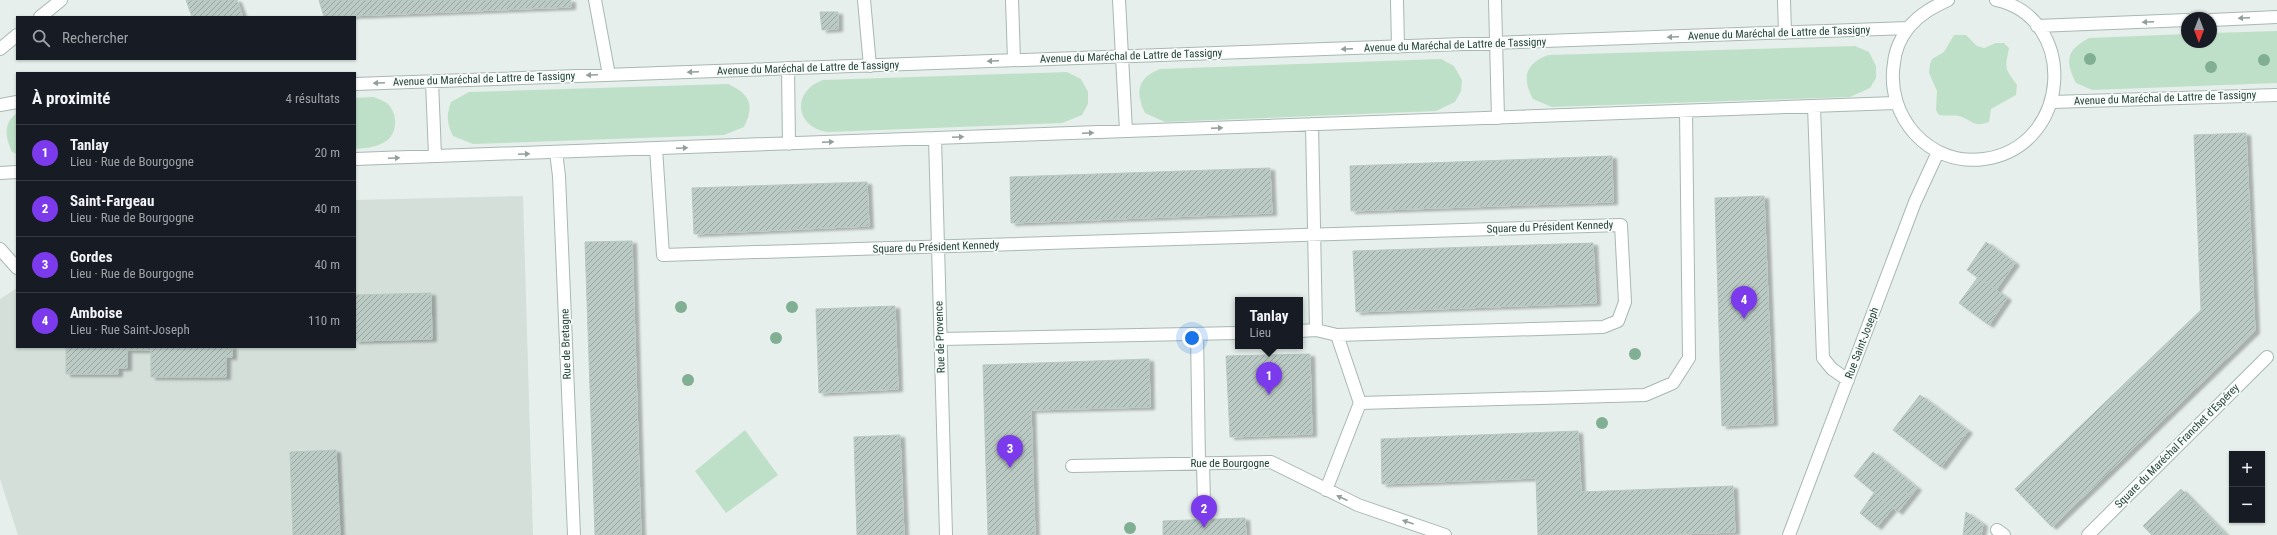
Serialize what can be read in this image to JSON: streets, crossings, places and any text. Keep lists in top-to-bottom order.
{
  "streets": {
    "street": [
      "Avenue du Maréchal de Lattre de Tassigny",
      "Square du Président Kennedy",
      "Rue de Provence",
      "Rue Saint-Joseph",
      "Rue de Bretagne",
      "Square du Maréchal Franchet d'Espérey",
      "Rue de Bourgogne"
    ]
  },
  "crossings": [
    ["Square du Président Kennedy", "Rue de Provence"]
  ],
  "north": "bottom",
  "page": {
    "search": "Rechercher",
    "heading": ["À proximité", "4 résultats"],
    "list": [
      {
        "mark": "1",
        "name": "Tanlay",
        "note": "Lieu · Rue de Bourgogne",
        "value": "20 m"
      },
      {
        "mark": "2",
        "name": "Saint-Fargeau",
        "note": "Lieu · Rue de Bourgogne",
        "value": "40 m"
      },
      {
        "mark": "3",
        "name": "Gordes",
        "note": "Lieu · Rue de Bourgogne",
        "value": "40 m"
      },
      {
        "mark": "4",
        "name": "Amboise",
        "note": "Lieu · Rue Saint-Joseph",
        "value": "110 m"
      }
    ],
    "pins": [
      "4",
      "1",
      "3",
      "2"
    ],
    "popup": ["Tanlay", "Lieu"],
    "map_buttons": ["+", "−"]
  }
}
